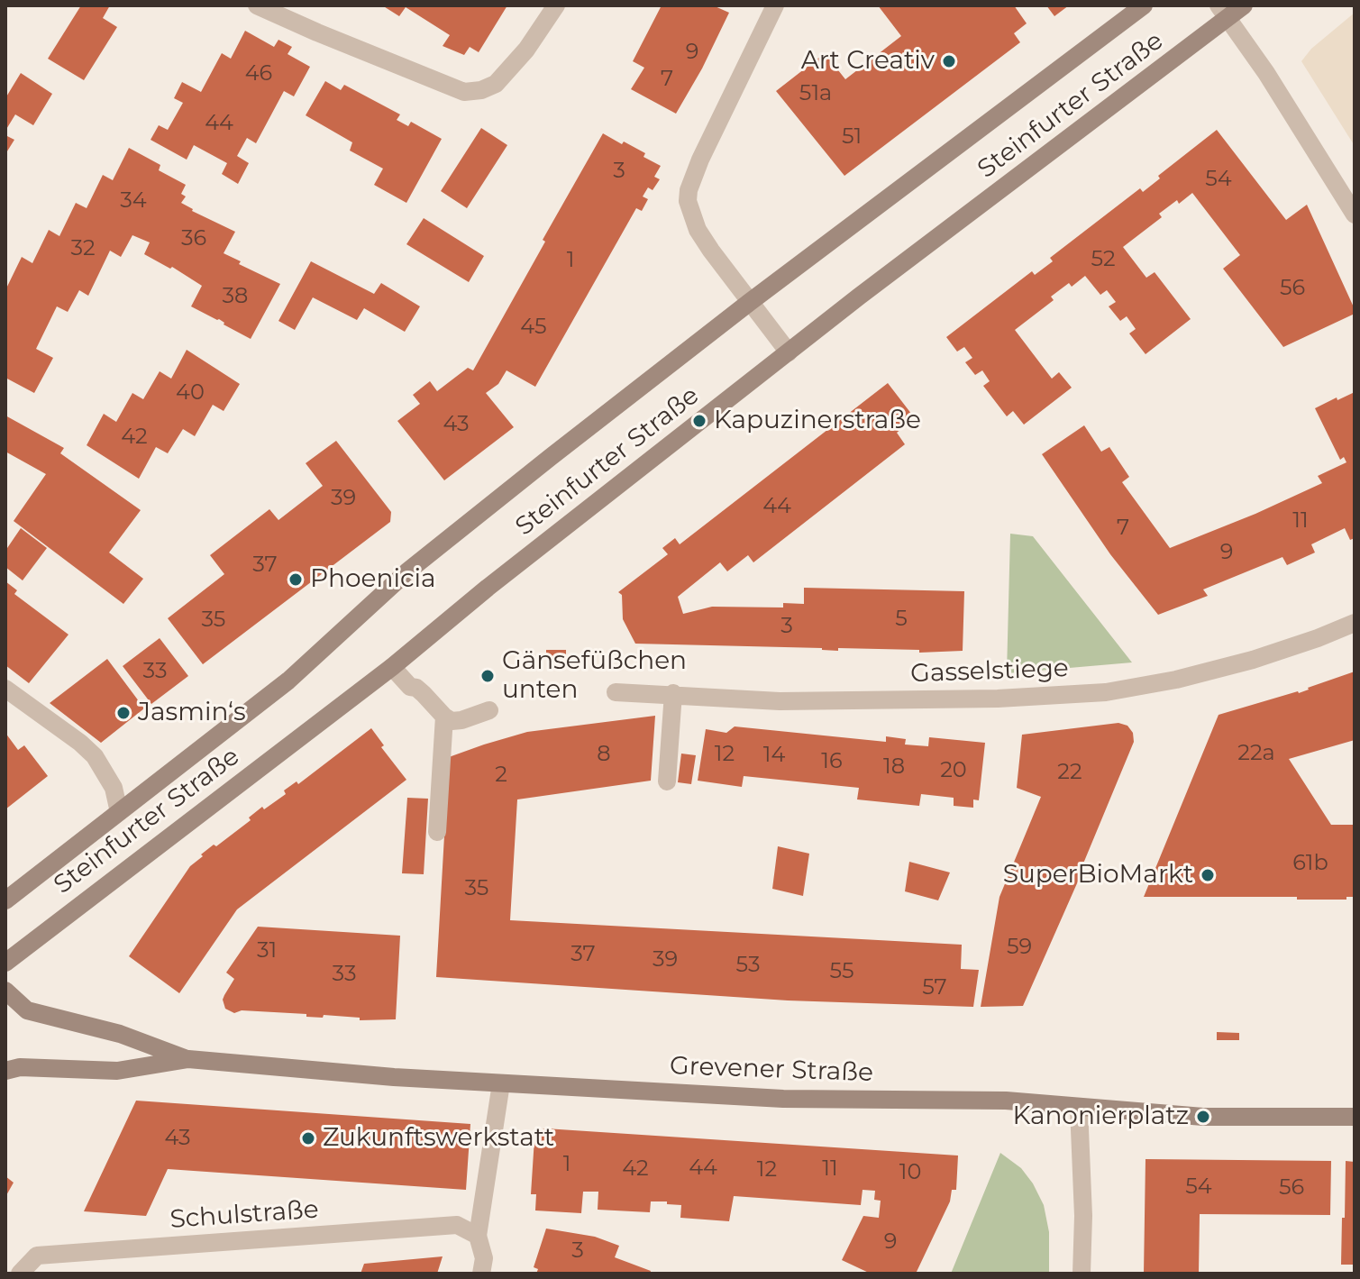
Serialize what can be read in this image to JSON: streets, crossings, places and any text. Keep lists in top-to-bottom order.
{
  "streets": {
    "main road": ["Steinfurter Straße", "Grevener Straße"],
    "street": ["Gasselstiege", "Schulstraße"]
  },
  "places": [
    "Art Creativ",
    "Kapuzinerstraße",
    "Phoenicia",
    "Gänsefüßchen unten",
    "Jasmin‘s",
    "SuperBioMarkt",
    "Kanonierplatz",
    "Zukunftswerkstatt"
  ],
  "house_numbers": [
    "9",
    "46",
    "7",
    "51a",
    "44",
    "51",
    "3",
    "54",
    "34",
    "36",
    "32",
    "52",
    "1",
    "56",
    "38",
    "45",
    "40",
    "43",
    "42",
    "39",
    "44",
    "11",
    "7",
    "9",
    "37",
    "5",
    "35",
    "3",
    "33",
    "22a",
    "8",
    "12",
    "14",
    "16",
    "18",
    "20",
    "22",
    "2",
    "61b",
    "35",
    "59",
    "31",
    "37",
    "39",
    "53",
    "55",
    "33",
    "57",
    "43",
    "1",
    "44",
    "42",
    "11",
    "12",
    "10",
    "54",
    "56",
    "9",
    "3"
  ]
}
